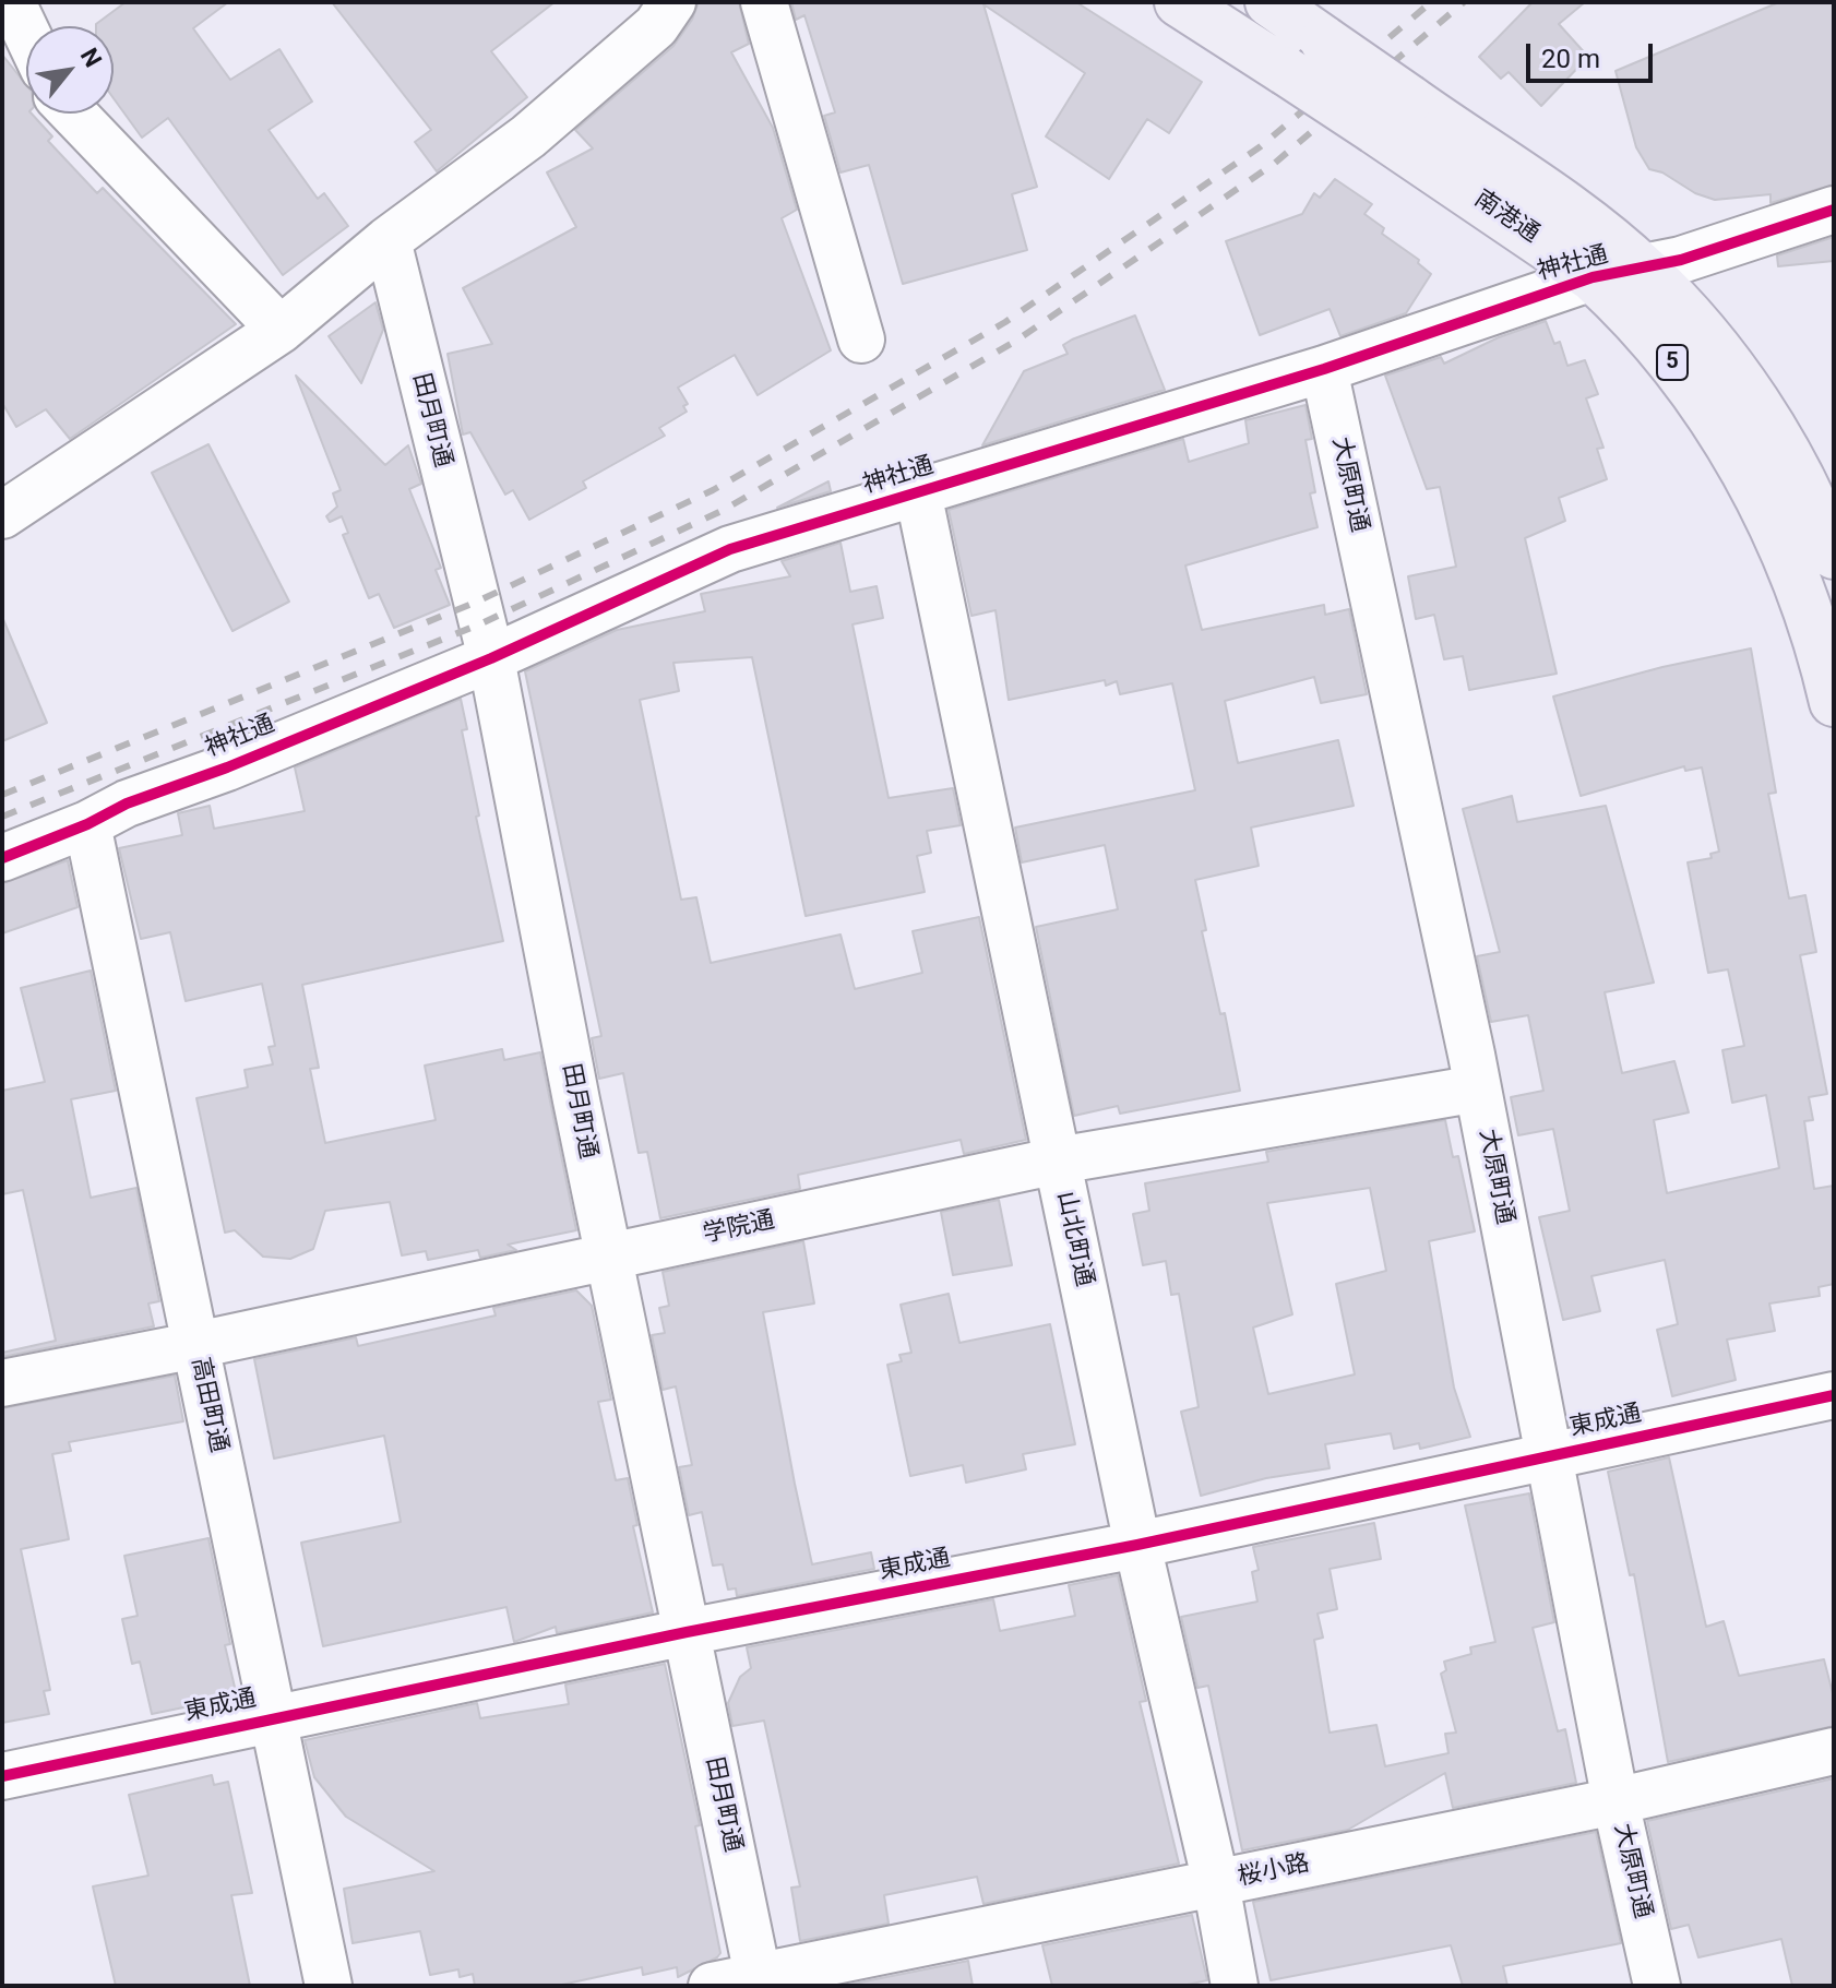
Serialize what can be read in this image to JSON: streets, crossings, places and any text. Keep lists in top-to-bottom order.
{
  "streets": {
    "main road": ["南港通", "5"],
    "street": [
      "神社通",
      "田月町通",
      "大原町通",
      "学院通",
      "山北町通",
      "高田町通",
      "東成通",
      "桜小路"
    ]
  },
  "crossings": [
    ["南港通", "神社通"],
    ["神社通", "田月町通"],
    ["神社通", "大原町通"],
    ["神社通", "山北町通"],
    ["神社通", "高田町通"],
    ["田月町通", "学院通"],
    ["田月町通", "東成通"],
    ["田月町通", "桜小路"],
    ["大原町通", "学院通"],
    ["大原町通", "東成通"],
    ["大原町通", "桜小路"],
    ["学院通", "山北町通"],
    ["学院通", "高田町通"],
    ["山北町通", "東成通"],
    ["山北町通", "桜小路"],
    ["高田町通", "東成通"]
  ],
  "scale_bar": "20 m",
  "north": "top right"
}
